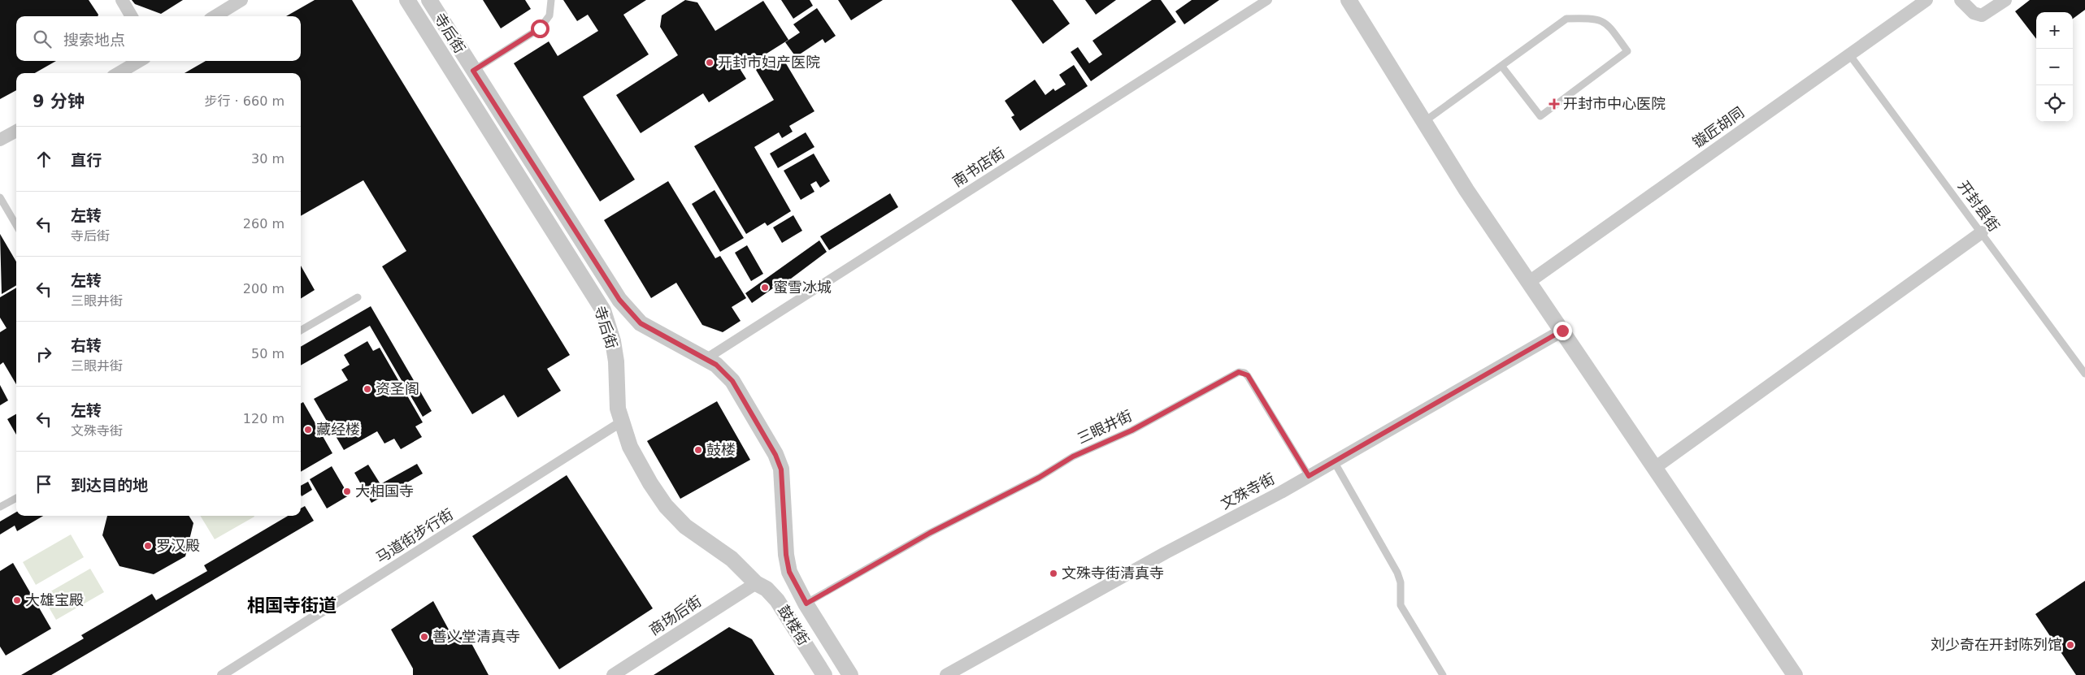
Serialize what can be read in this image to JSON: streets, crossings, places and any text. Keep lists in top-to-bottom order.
{
  "streets": {
    "street": [
      "寺后街",
      "镟匠胡同",
      "南书店街",
      "文殊寺街",
      "马道街步行街",
      "商场后街",
      "鼓楼街"
    ],
    "lane": ["开封县街", "三眼井街"]
  },
  "crossings": [
    ["寺后街", "南书店街"],
    ["寺后街", "三眼井街"],
    ["寺后街", "马道街步行街"],
    ["寺后街", "商场后街"],
    ["寺后街", "鼓楼街"],
    ["镟匠胡同", "开封县街"],
    ["三眼井街", "文殊寺街"],
    ["三眼井街", "鼓楼街"],
    ["商场后街", "鼓楼街"]
  ],
  "districts": ["相国寺街道"],
  "places": {
    "other": [
      "开封市妇产医院",
      "蜜雪冰城",
      "资圣阁",
      "藏经楼",
      "鼓楼",
      "大相国寺",
      "罗汉殿",
      "文殊寺街清真寺",
      "大雄宝殿",
      "善义堂清真寺",
      "刘少奇在开封陈列馆"
    ],
    "health": ["开封市中心医院"]
  },
  "page": {
    "map_buttons": ["+", "−"],
    "search": "搜索地点",
    "heading": ["9 分钟", "步行 · 660 m"],
    "list": [
      ["直行", "30 m"],
      ["左转", "寺后街", "260 m"],
      ["左转", "三眼井街", "200 m"],
      ["右转", "三眼井街", "50 m"],
      ["左转", "文殊寺街", "120 m"],
      "到达目的地"
    ]
  }
}
